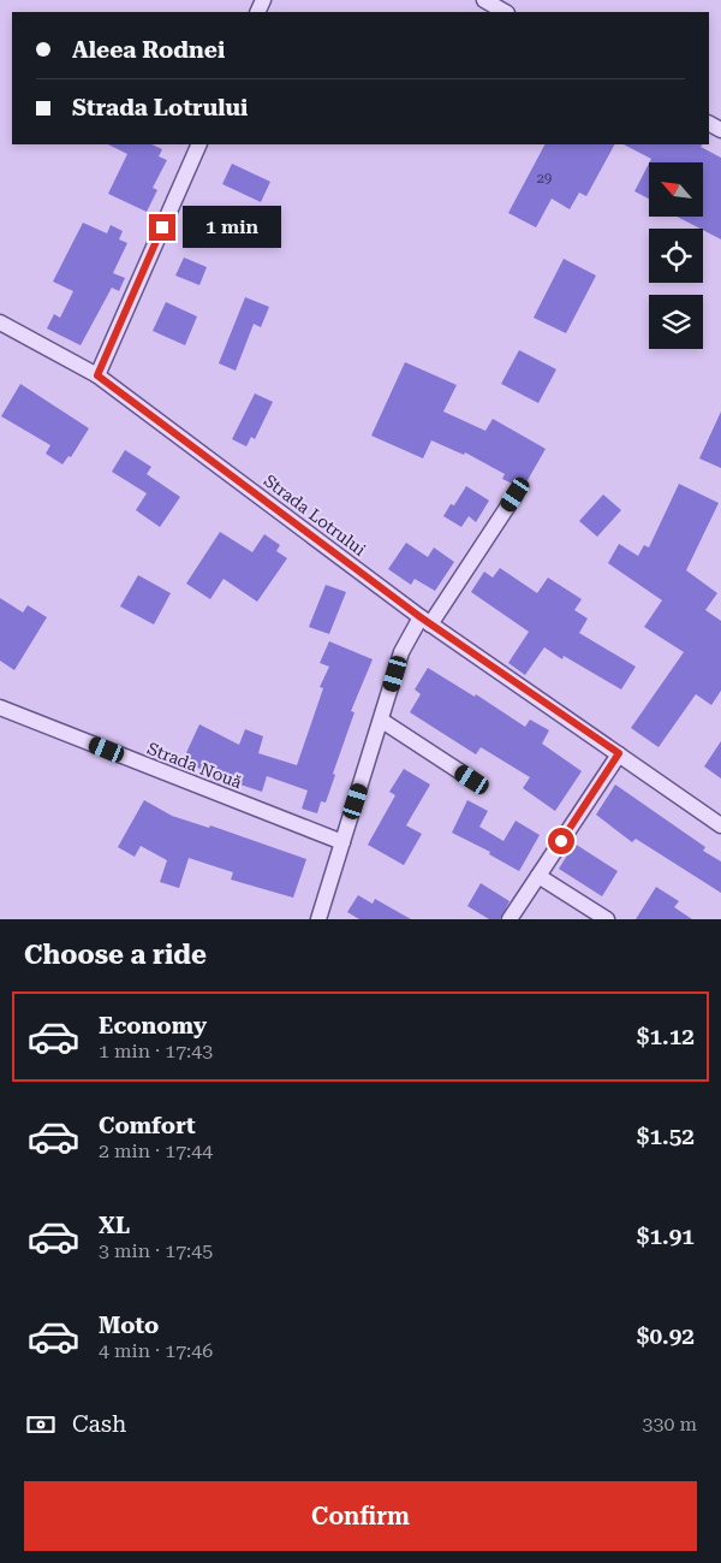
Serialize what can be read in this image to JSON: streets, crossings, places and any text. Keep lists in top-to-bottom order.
{
  "streets": {
    "street": ["Strada Lotrului", "Strada Nouă"]
  },
  "house_numbers": ["29"],
  "north": "top left",
  "page": {
    "banner": ["Aleea Rodnei", "Strada Lotrului"],
    "bubble": "1 min",
    "heading": "Choose a ride",
    "list": [
      {
        "name": "Economy",
        "note": "1 min · 17:43",
        "value": "$1.12"
      },
      {
        "name": "Comfort",
        "note": "2 min · 17:44",
        "value": "$1.52"
      },
      {
        "name": "XL",
        "note": "3 min · 17:45",
        "value": "$1.91"
      },
      {
        "name": "Moto",
        "note": "4 min · 17:46",
        "value": "$0.92"
      }
    ],
    "pay": ["Cash", "330 m"],
    "buttons": "Confirm"
  }
}
